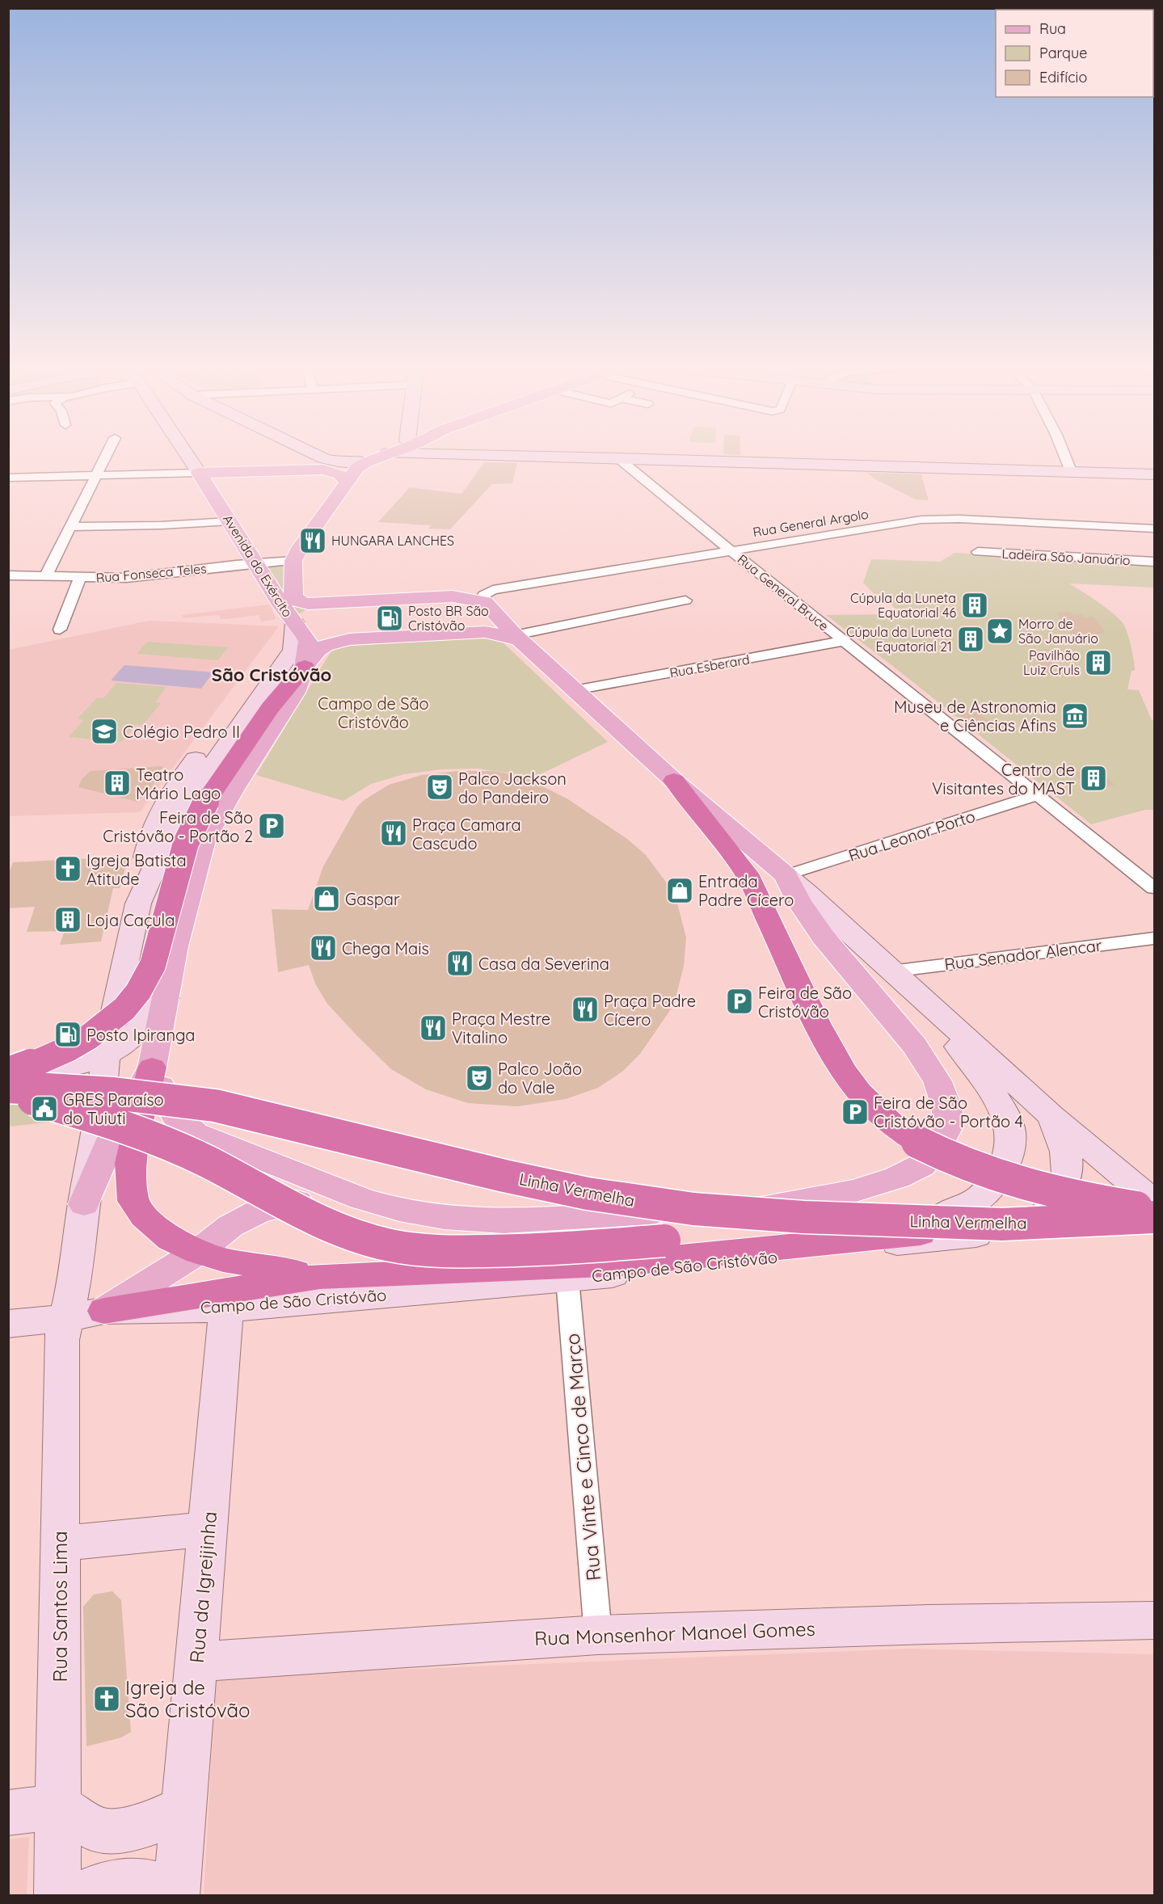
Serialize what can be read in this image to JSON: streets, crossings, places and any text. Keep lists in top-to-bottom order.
{
  "streets": {
    "highway": ["Linha Vermelha"],
    "main road": ["Avenida do Exército", "Campo de São Cristóvão"],
    "street": [
      "Rua General Argolo",
      "Ladeira São Januário",
      "Rua Fonseca Teles",
      "Rua General Bruce",
      "Rua Esberard",
      "Rua Leonor Porto",
      "Rua Senador Alencar",
      "Rua Vinte e Cinco de Março",
      "Rua da Igreijinha",
      "Rua Santos Lima",
      "Rua Monsenhor Manoel Gomes"
    ]
  },
  "crossings": [
    ["Rua General Argolo", "Rua General Bruce"],
    ["Rua General Argolo", "Campo de São Cristóvão"],
    ["Avenida do Exército", "Rua Fonseca Teles"],
    ["Rua General Bruce", "Rua Esberard"],
    ["Rua General Bruce", "Rua Leonor Porto"],
    ["Rua Esberard", "Campo de São Cristóvão"],
    ["Rua Leonor Porto", "Campo de São Cristóvão"],
    ["Rua Senador Alencar", "Campo de São Cristóvão"],
    ["Campo de São Cristóvão", "Rua Vinte e Cinco de Março"],
    ["Campo de São Cristóvão", "Rua da Igreijinha"],
    ["Campo de São Cristóvão", "Rua Santos Lima"],
    ["Rua Vinte e Cinco de Março", "Rua Monsenhor Manoel Gomes"],
    ["Rua da Igreijinha", "Rua Monsenhor Manoel Gomes"]
  ],
  "districts": ["São Cristóvão"],
  "parks": ["Campo de São Cristóvão"],
  "places": {
    "restaurant": [
      "HUNGARA LANCHES",
      "Praça Camara Cascudo",
      "Chega Mais",
      "Casa da Severina",
      "Praça Padre Cícero",
      "Praça Mestre Vitalino"
    ],
    "building": [
      "Cúpula da Luneta Equatorial 46",
      "Cúpula da Luneta Equatorial 21",
      "Pavilhão Luiz Cruls",
      "Centro de Visitantes do MAST",
      "Teatro Mário Lago",
      "Loja Caçula"
    ],
    "fuel station": ["Posto BR São Cristóvão", "Posto Ipiranga"],
    "place": ["Morro de São Januário"],
    "museum": ["Museu de Astronomia e Ciências Afins"],
    "school or university": ["Colégio Pedro II"],
    "theatre": ["Palco Jackson do Pandeiro", "Palco João do Vale"],
    "parking": ["Feira de São Cristóvão - Portão 2", "Feira de São Cristóvão", "Feira de São Cristóvão - Portão 4"],
    "church": ["Igreja Batista Atitude", "Igreja de São Cristóvão"],
    "shop": ["Entrada Padre Cícero", "Gaspar"],
    "public building": ["GRES Paraíso do Tuiuti"]
  },
  "legend": ["Rua", "Parque", "Edifício"]
}
